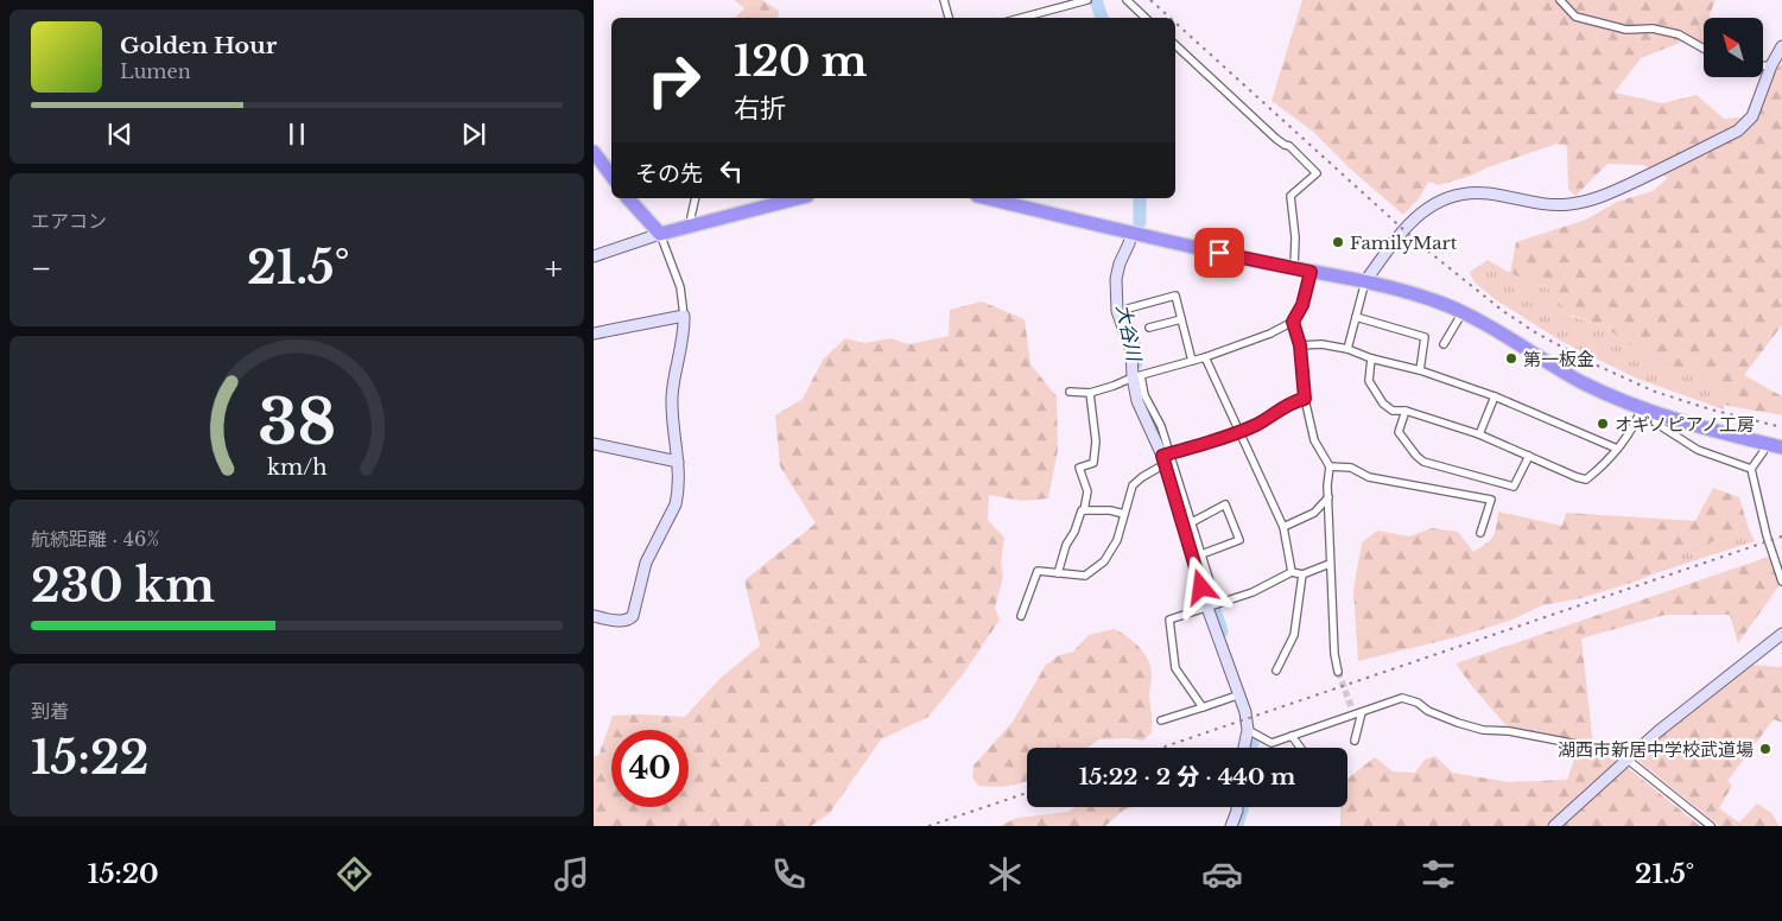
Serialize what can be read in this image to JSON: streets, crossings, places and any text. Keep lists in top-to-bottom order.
{
  "water": ["大谷川"],
  "places": [
    "FamilyMart",
    "第一板金",
    "オギノピアノ工房",
    "湖西市新居中学校武道場"
  ],
  "north": "top left",
  "page": {
    "turn": ["120 m", "右折"],
    "song": ["Golden Hour", "Lumen"],
    "then": "その先",
    "tile": [
      "エアコン",
      ["航続距離 · 46%", "230 km"],
      ["到着", "15:22"]
    ],
    "heat": ["−", "21.5°", "+"],
    "limit": "40",
    "trip": "15:22 · 2 分 · 440 m",
    "tabs": ["15:20", "21.5°"],
    "gauge": ["38", "km/h"]
  }
}
